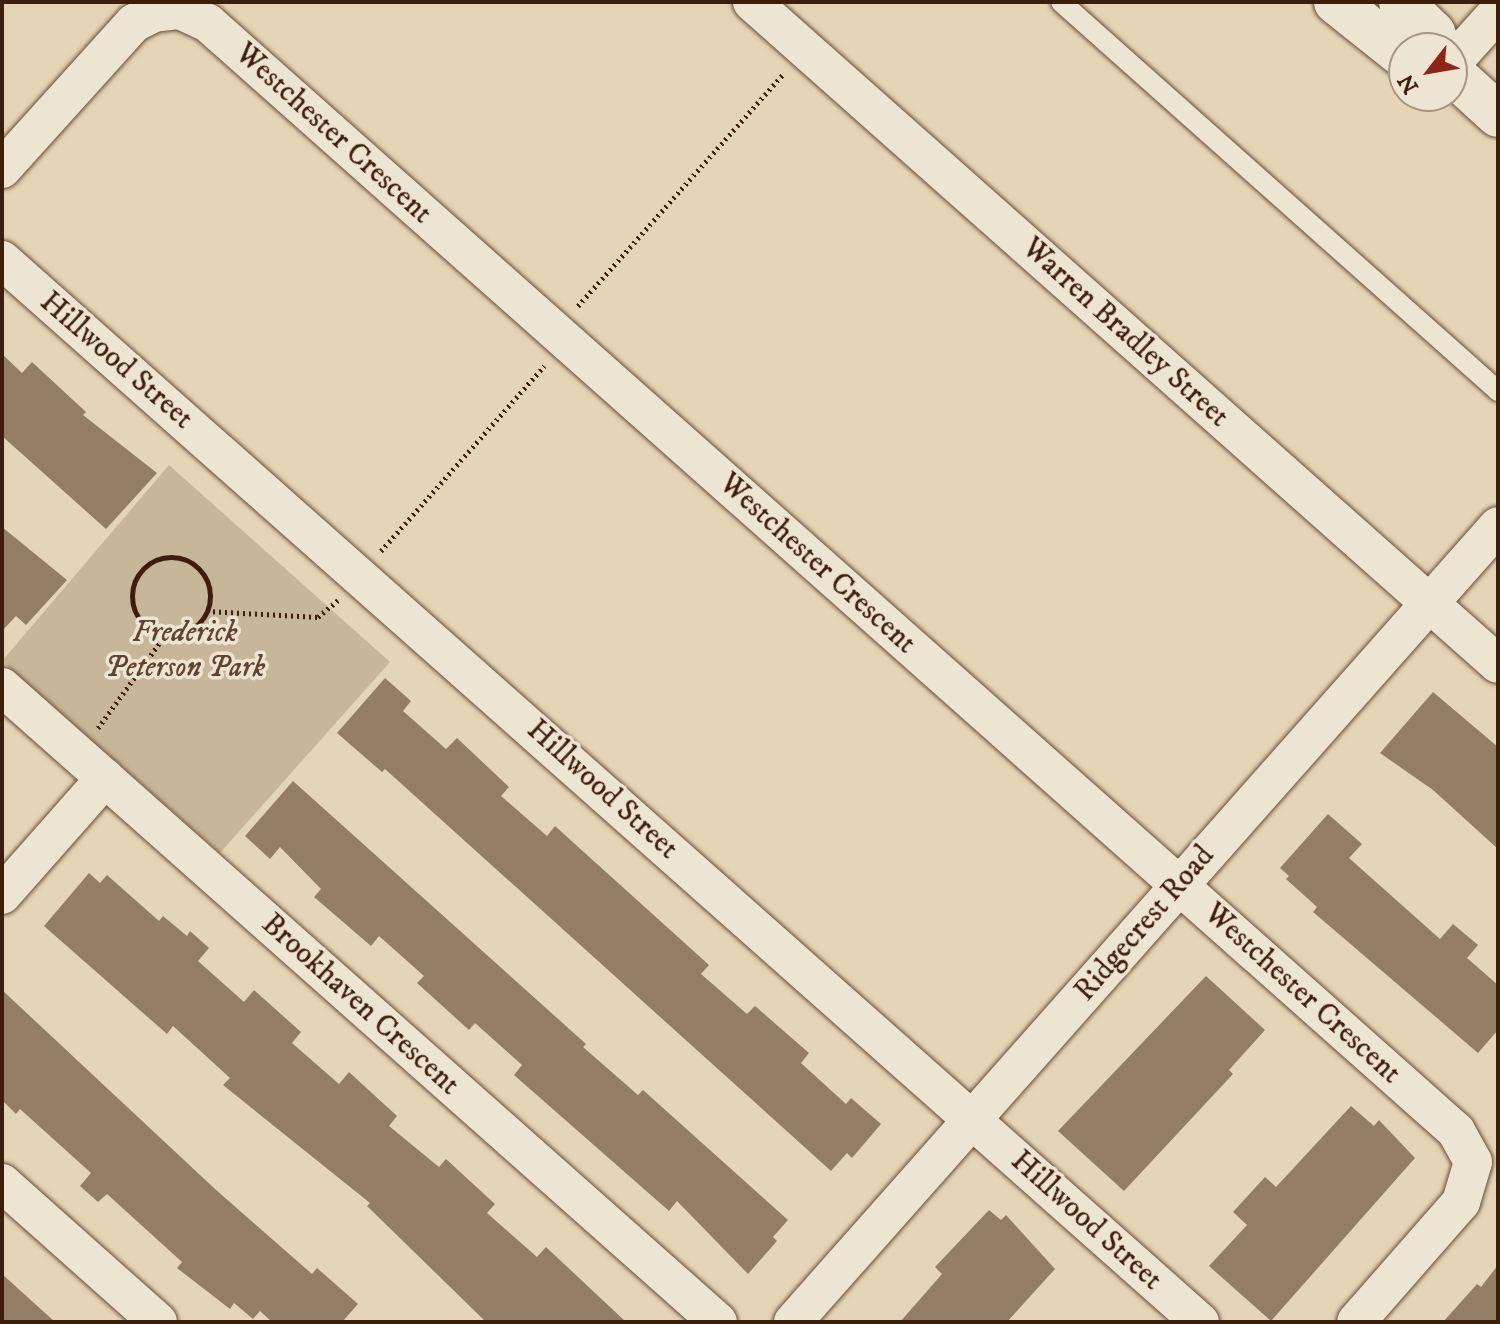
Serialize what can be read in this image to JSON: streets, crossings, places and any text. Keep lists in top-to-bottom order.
{
  "streets": {
    "street": [
      "Westchester Crescent",
      "Warren Bradley Street",
      "Hillwood Street",
      "Ridgecrest Road",
      "Brookhaven Crescent"
    ]
  },
  "crossings": [
    ["Westchester Crescent", "Ridgecrest Road"],
    ["Warren Bradley Street", "Ridgecrest Road"],
    ["Hillwood Street", "Ridgecrest Road"]
  ],
  "parks": ["Frederick Peterson Park"],
  "north": "bottom left"
}
